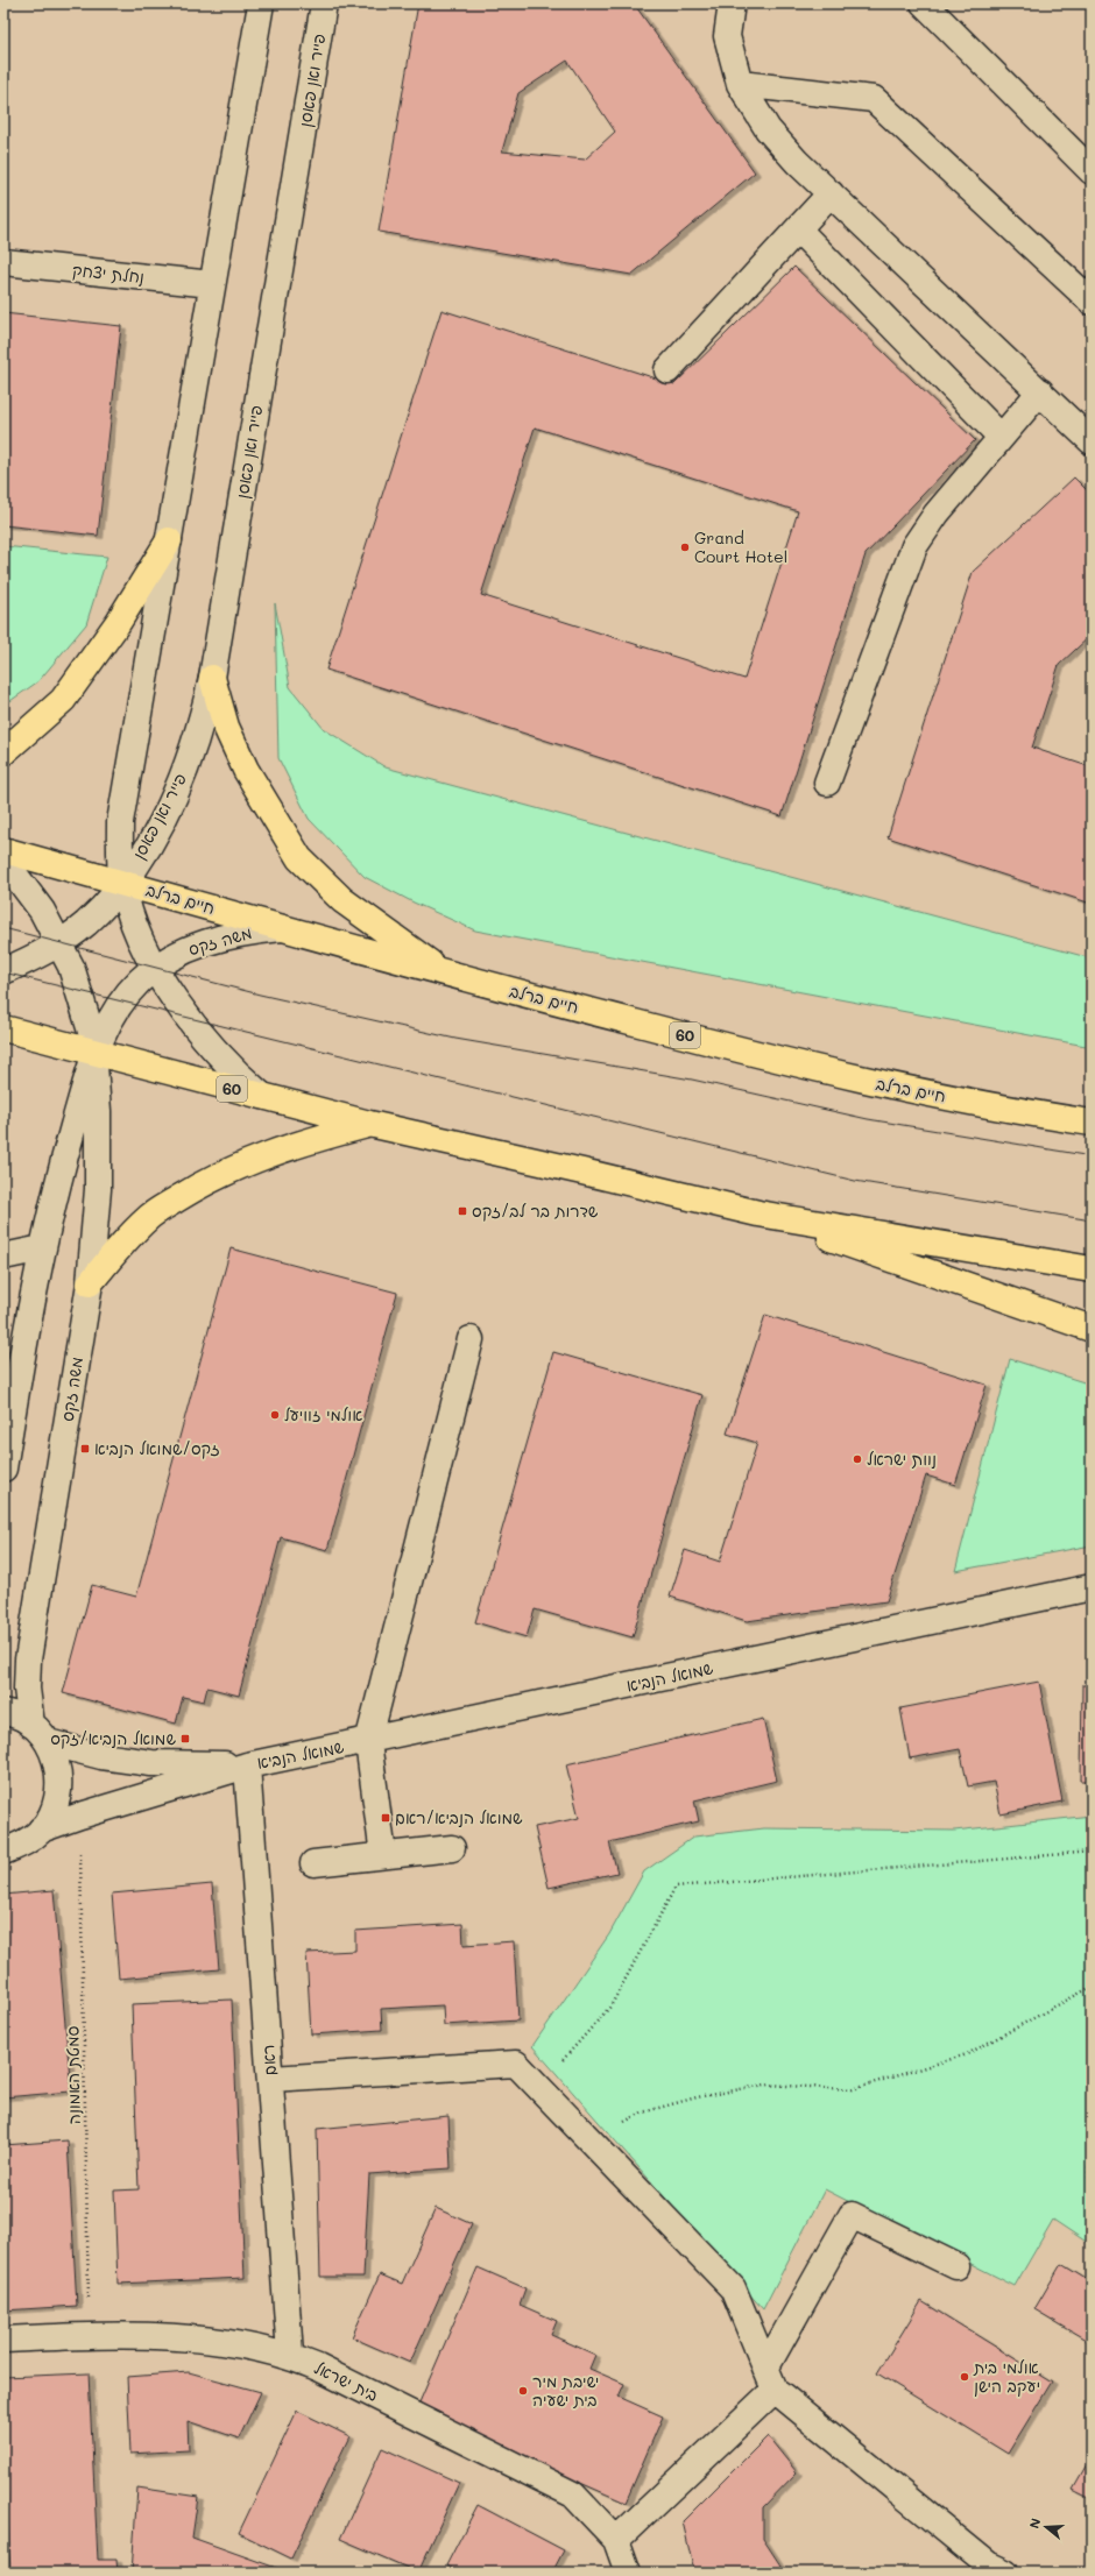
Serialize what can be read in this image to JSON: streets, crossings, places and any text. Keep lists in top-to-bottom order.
{
  "streets": {
    "highway": ["חיים ברלב", "60"],
    "street": [
      "פייר ואן פאסן",
      "נחלת יצחק",
      "משה זקס",
      "שמואל הנביא",
      "ראם",
      "בית ישראל"
    ],
    "path": ["סמטת האמונה"]
  },
  "crossings": [
    ["פייר ואן פאסן", "נחלת יצחק"],
    ["פייר ואן פאסן", "חיים ברלב"],
    ["פייר ואן פאסן", "משה זקס"],
    ["פייר ואן פאסן", "60"],
    ["חיים ברלב", "משה זקס"],
    ["משה זקס", "60"],
    ["משה זקס", "שמואל הנביא"],
    ["שמואל הנביא", "ראם"],
    ["שמואל הנביא", "סמטת האמונה"],
    ["ראם", "בית ישראל"],
    ["סמטת האמונה", "בית ישראל"]
  ],
  "places": {
    "other": [
      "Grand Court Hotel",
      "אולמי זוויעל",
      "נוות ישראל",
      "אולמי בית יעקב הישן",
      "ישיבת מיר בית ישעיה"
    ],
    "transit": [
      "שדרות בר לב/זקס",
      "זקס/שמואל הנביא",
      "שמואל הנביא/זקס",
      "שמואל הנביא/ראם"
    ]
  },
  "north": "left"
}
